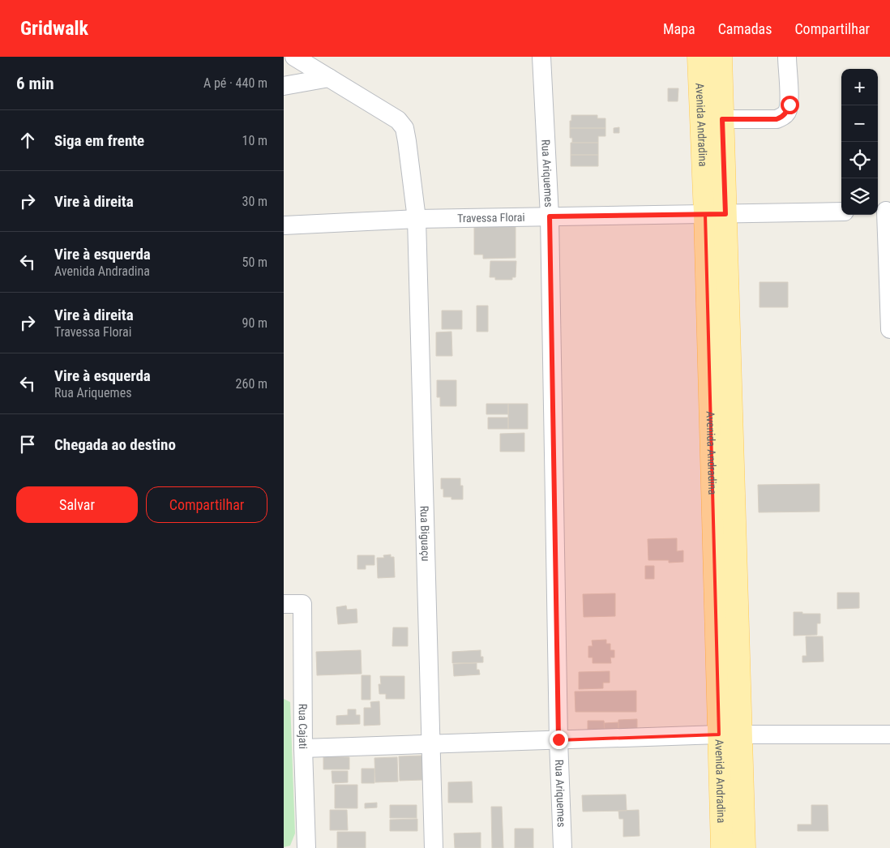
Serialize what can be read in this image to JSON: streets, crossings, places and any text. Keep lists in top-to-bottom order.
{
  "streets": {
    "main road": ["Avenida Andradina"],
    "street": [
      "Rua Ariquemes",
      "Travessa Florai",
      "Rua Biguaçu",
      "Rua Cajati"
    ]
  },
  "crossings": [
    ["Avenida Andradina", "Travessa Florai"],
    ["Rua Ariquemes", "Travessa Florai"],
    ["Travessa Florai", "Rua Biguaçu"]
  ],
  "page": {
    "header": "Gridwalk",
    "nav": ["Mapa", "Camadas", "Compartilhar"],
    "heading": ["6 min", "A pé · 440 m"],
    "map_buttons": ["+", "−"],
    "list": [
      ["Siga em frente", "10 m"],
      ["Vire à direita", "30 m"],
      ["Vire à esquerda", "Avenida Andradina", "50 m"],
      ["Vire à direita", "Travessa Florai", "90 m"],
      ["Vire à esquerda", "Rua Ariquemes", "260 m"],
      "Chegada ao destino"
    ],
    "buttons": ["Salvar", "Compartilhar"]
  }
}
